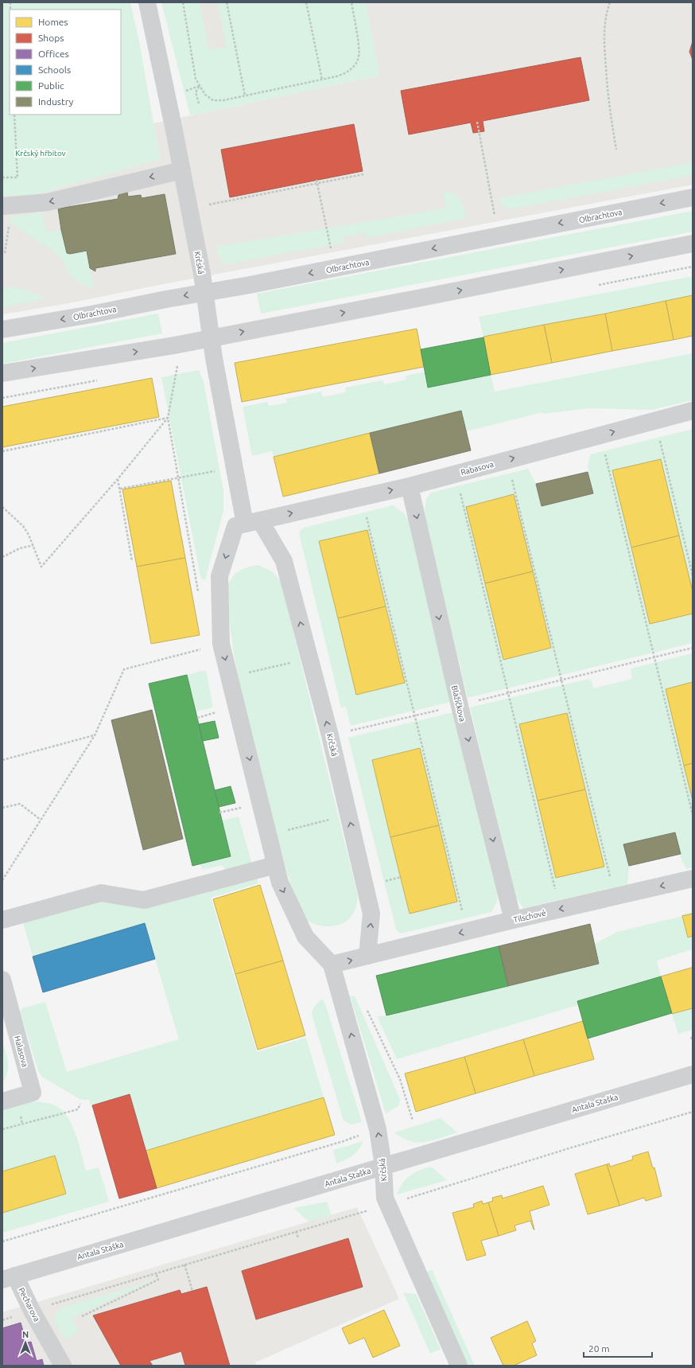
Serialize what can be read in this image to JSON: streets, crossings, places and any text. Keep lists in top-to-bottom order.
{
  "streets": {
    "street": [
      "Olbrachtova",
      "Krčská",
      "Rabasova",
      "Blažíčkova",
      "Tilschové",
      "Halasova",
      "Antala Staška",
      "Pecharova"
    ]
  },
  "crossings": [
    ["Olbrachtova", "Krčská"],
    ["Krčská", "Rabasova"],
    ["Krčská", "Tilschové"],
    ["Krčská", "Antala Staška"],
    ["Rabasova", "Blažíčkova"],
    ["Blažíčkova", "Tilschové"],
    ["Antala Staška", "Pecharova"]
  ],
  "one_way": ["Rabasova", "Blažíčkova", "Tilschové"],
  "parks": ["Krčský hřbitov"],
  "legend": [
    "Homes",
    "Shops",
    "Offices",
    "Schools",
    "Public",
    "Industry"
  ],
  "scale_bar": "20 m",
  "north": "top"
}
